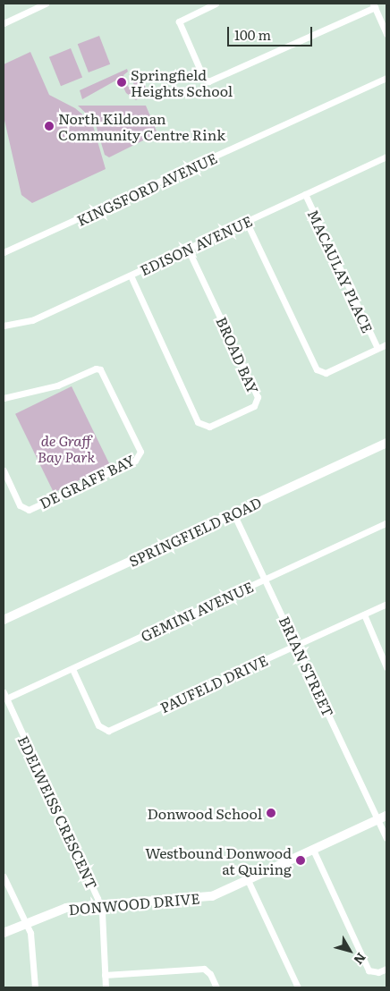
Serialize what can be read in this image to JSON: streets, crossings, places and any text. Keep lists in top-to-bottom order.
{
  "streets": {
    "street": [
      "KINGSFORD AVENUE",
      "EDISON AVENUE",
      "MACAULAY PLACE",
      "BROAD BAY",
      "DE GRAFF BAY",
      "SPRINGFIELD ROAD",
      "GEMINI AVENUE",
      "BRIAN STREET",
      "PAUFELD DRIVE",
      "EDELWEISS CRESCENT",
      "DONWOOD DRIVE"
    ]
  },
  "crossings": [
    ["EDISON AVENUE", "MACAULAY PLACE"],
    ["EDISON AVENUE", "BROAD BAY"],
    ["SPRINGFIELD ROAD", "BRIAN STREET"],
    ["GEMINI AVENUE", "BRIAN STREET"],
    ["GEMINI AVENUE", "PAUFELD DRIVE"],
    ["GEMINI AVENUE", "EDELWEISS CRESCENT"],
    ["BRIAN STREET", "PAUFELD DRIVE"],
    ["BRIAN STREET", "DONWOOD DRIVE"],
    ["EDELWEISS CRESCENT", "DONWOOD DRIVE"]
  ],
  "parks": ["de Graff Bay Park"],
  "places": [
    "Springfield Heights School",
    "North Kildonan Community Centre Rink",
    "Donwood School",
    "Westbound Donwood at Quiring"
  ],
  "scale_bar": "100 m",
  "north": "bottom right"
}
